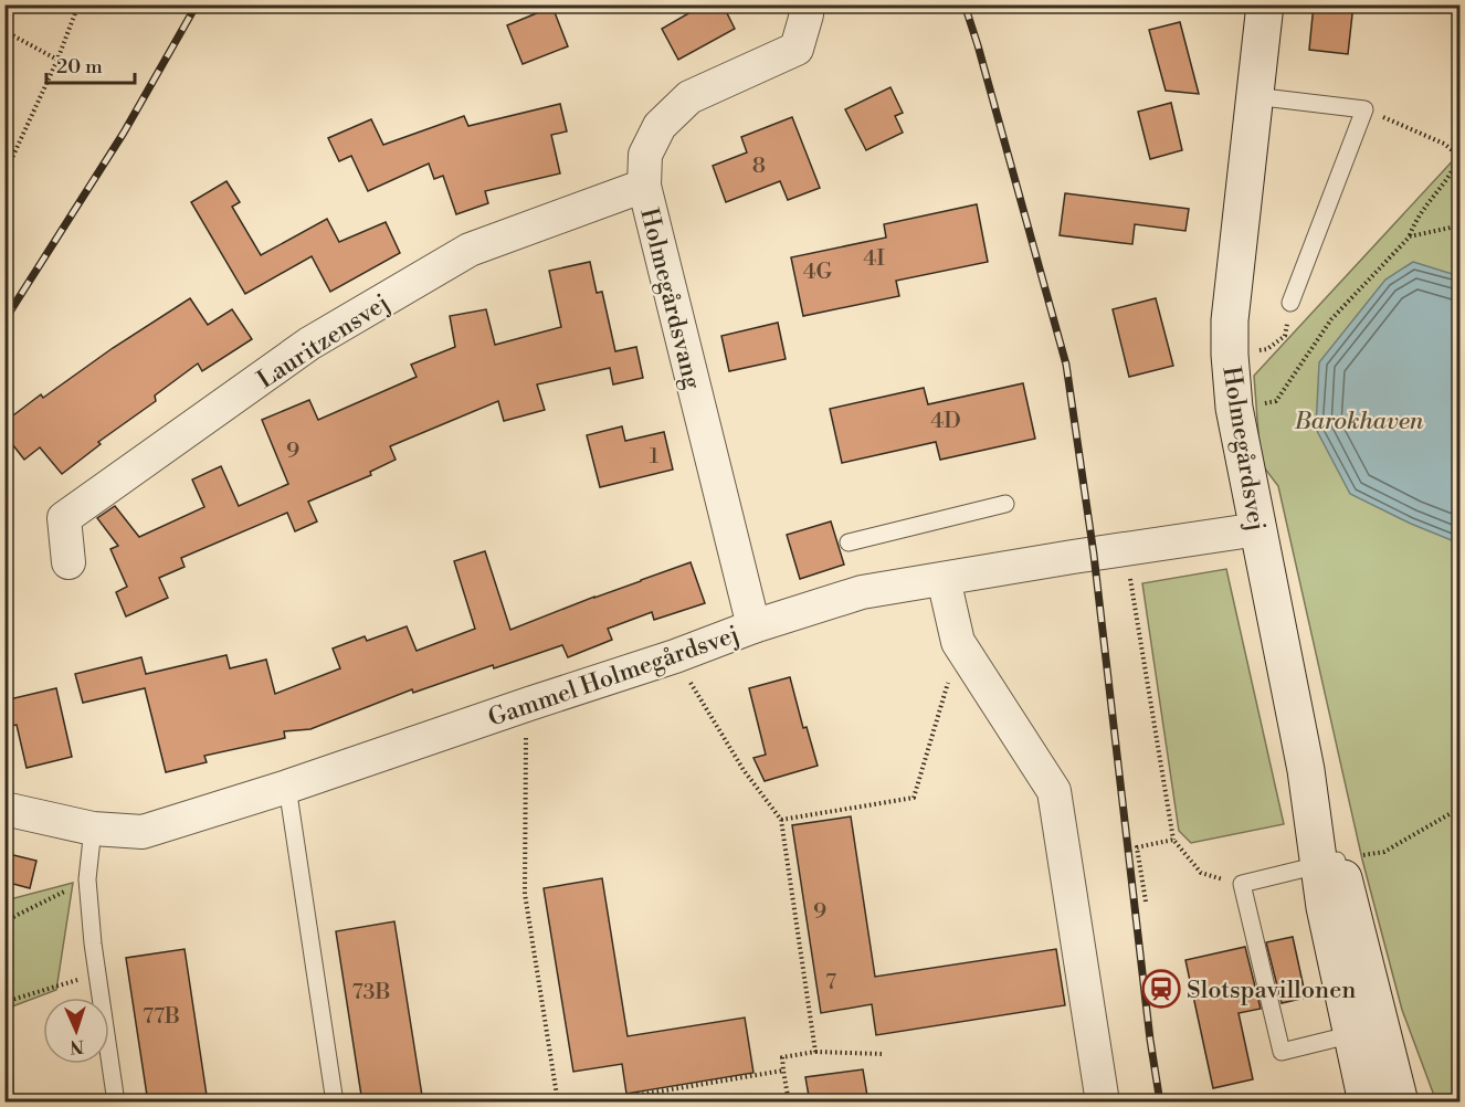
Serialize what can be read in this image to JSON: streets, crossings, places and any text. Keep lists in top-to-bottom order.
{
  "streets": {
    "street": [
      "Holmegårdsvang",
      "Lauritzensvej",
      "Holmegårdsvej",
      "Gammel Holmegårdsvej"
    ]
  },
  "crossings": [
    ["Holmegårdsvang", "Lauritzensvej"],
    ["Holmegårdsvang", "Gammel Holmegårdsvej"],
    ["Holmegårdsvej", "Gammel Holmegårdsvej"]
  ],
  "parks": ["Barokhaven"],
  "places": {
    "station": ["Slotspavillonen"]
  },
  "house_numbers": [
    "8",
    "4I",
    "4G",
    "4D",
    "9",
    "1",
    "9",
    "7",
    "73B",
    "77B"
  ],
  "scale_bar": "20 m",
  "north": "bottom"
}
